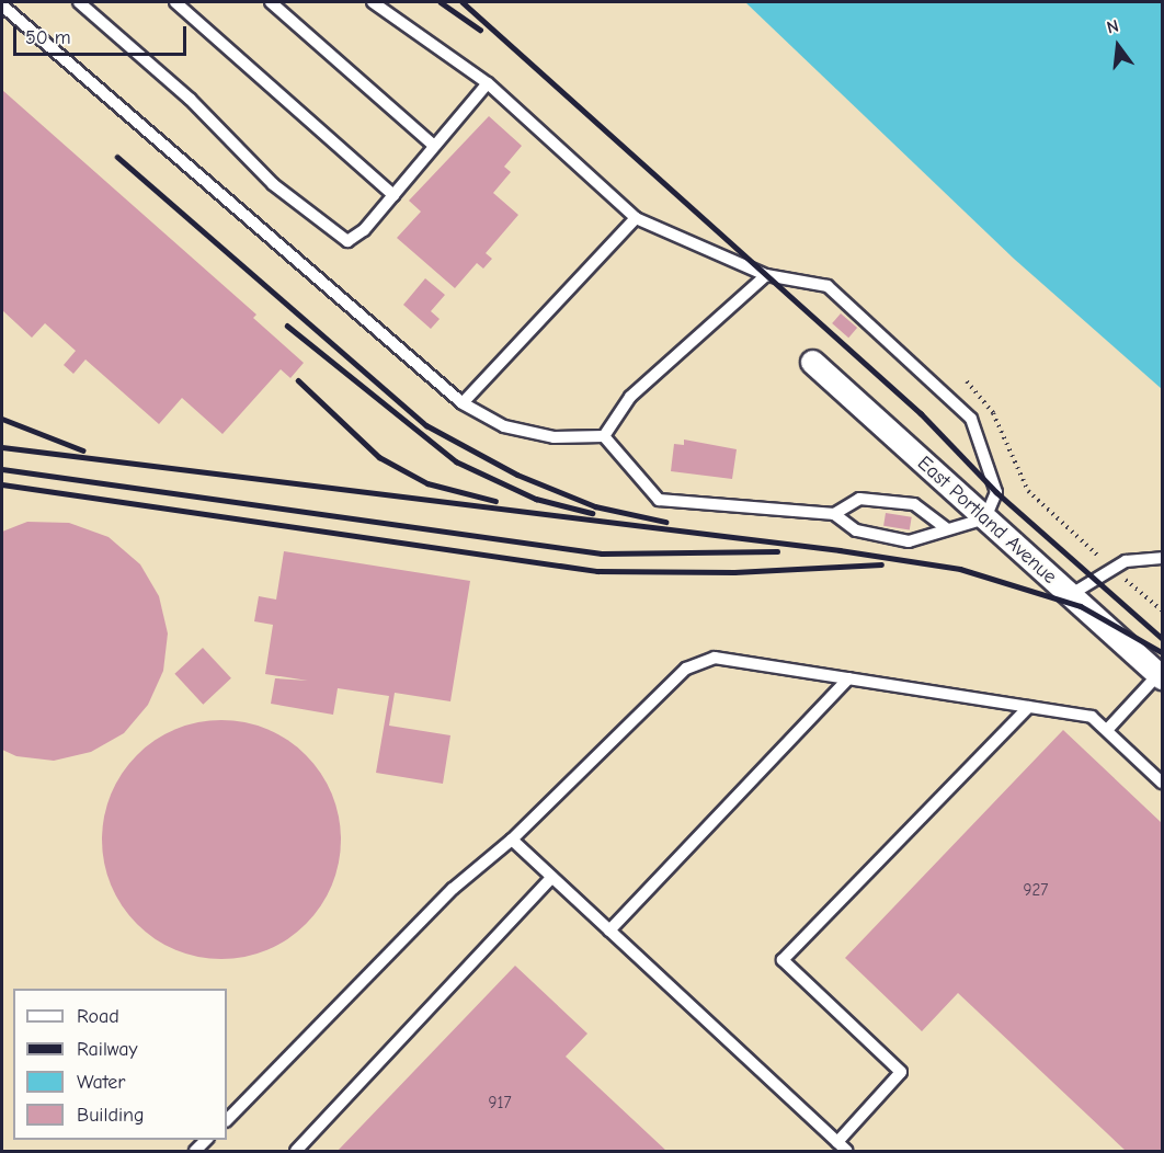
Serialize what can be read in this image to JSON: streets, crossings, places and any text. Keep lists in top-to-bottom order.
{
  "streets": {
    "street": ["East Portland Avenue"]
  },
  "house_numbers": ["927", "917"],
  "legend": [
    "Road",
    "Railway",
    "Water",
    "Building"
  ],
  "scale_bar": "50 m",
  "north": "top"
}
